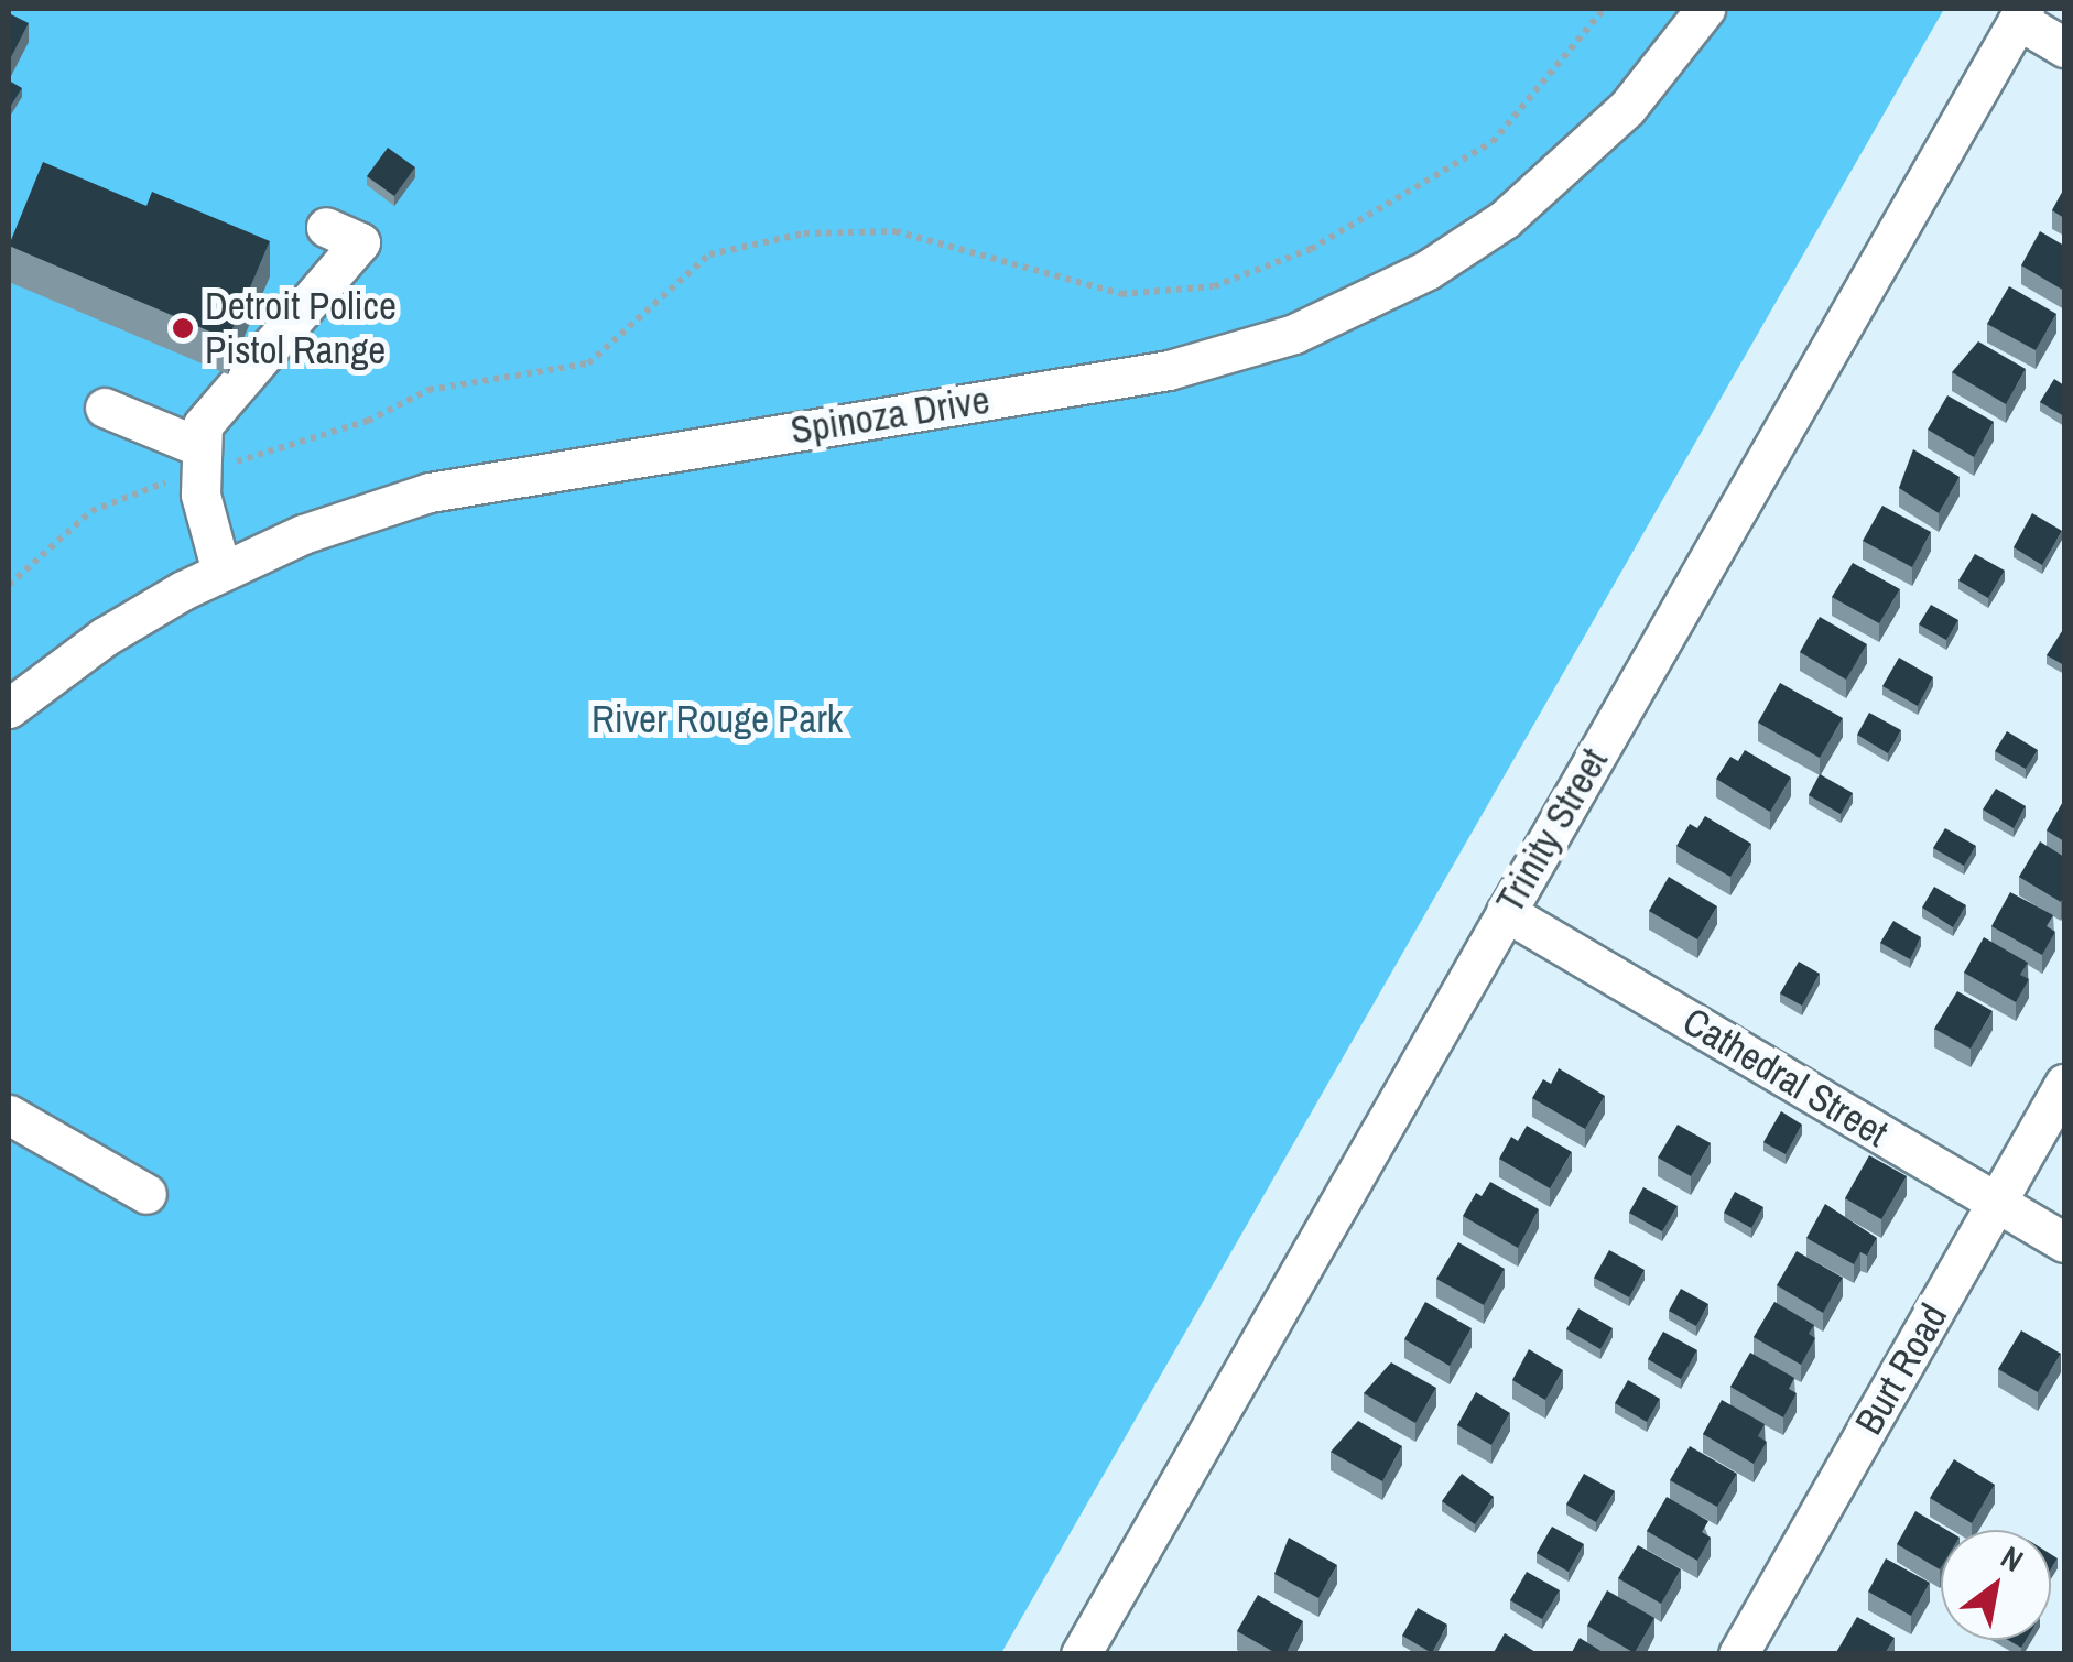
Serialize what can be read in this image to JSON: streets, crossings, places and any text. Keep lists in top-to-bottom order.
{
  "streets": {
    "street": [
      "Spinoza Drive",
      "Trinity Street",
      "Cathedral Street",
      "Burt Road"
    ]
  },
  "crossings": [
    ["Trinity Street", "Cathedral Street"],
    ["Cathedral Street", "Burt Road"]
  ],
  "parks": ["River Rouge Park"],
  "places": ["Detroit Police Pistol Range"],
  "north": "top right"
}
